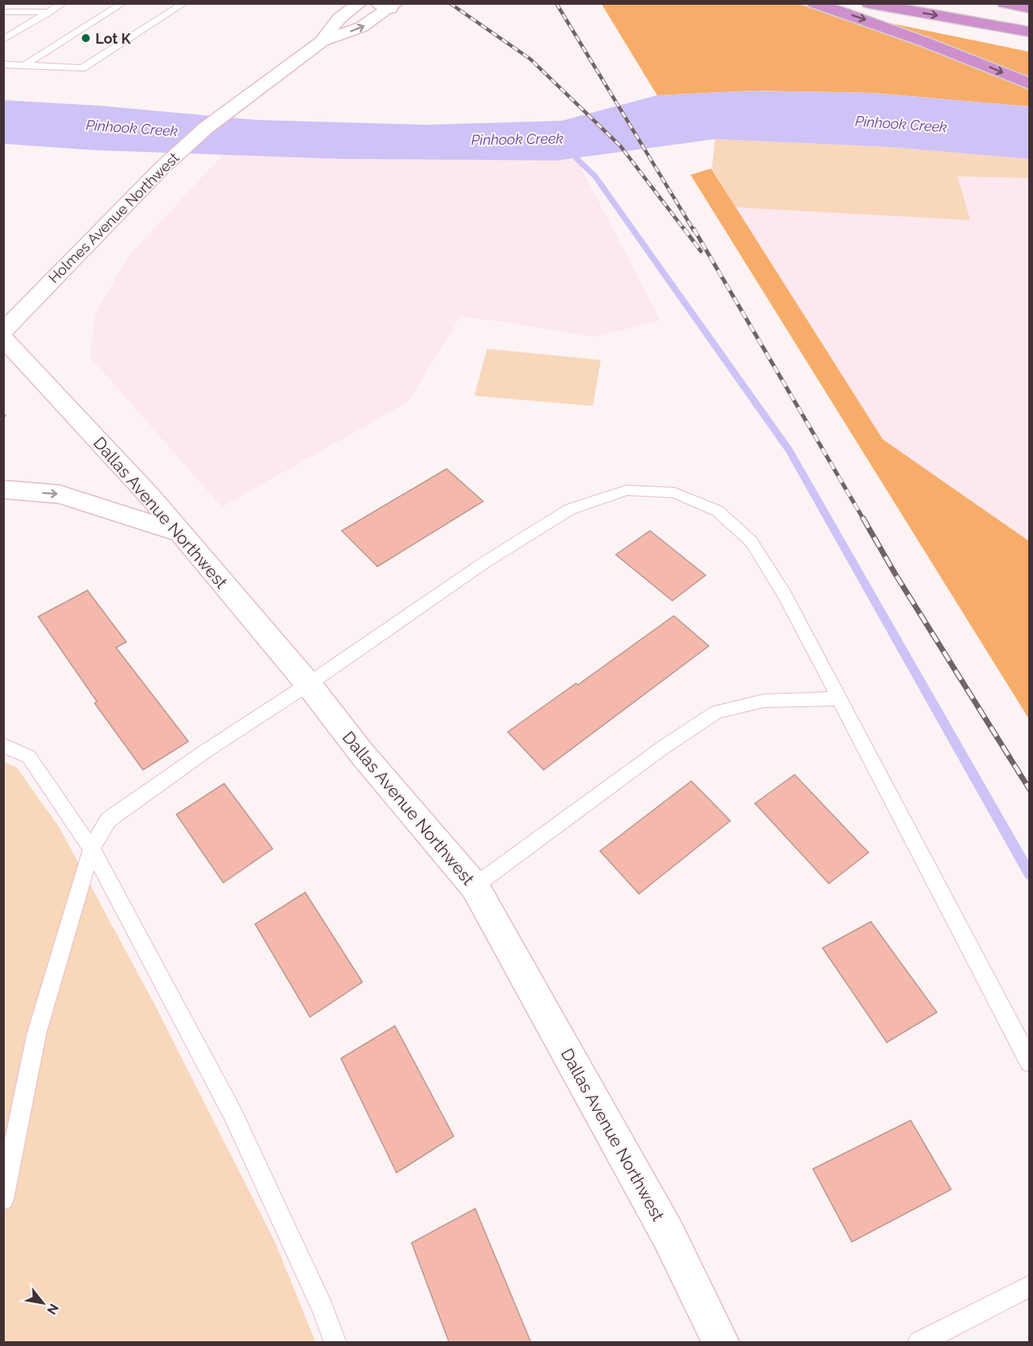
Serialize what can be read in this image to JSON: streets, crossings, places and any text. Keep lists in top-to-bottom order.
{
  "streets": {
    "main road": ["Holmes Avenue Northwest", "Dallas Avenue Northwest"]
  },
  "water": ["Pinhook Creek"],
  "places": ["Lot K"],
  "north": "bottom right"
}
